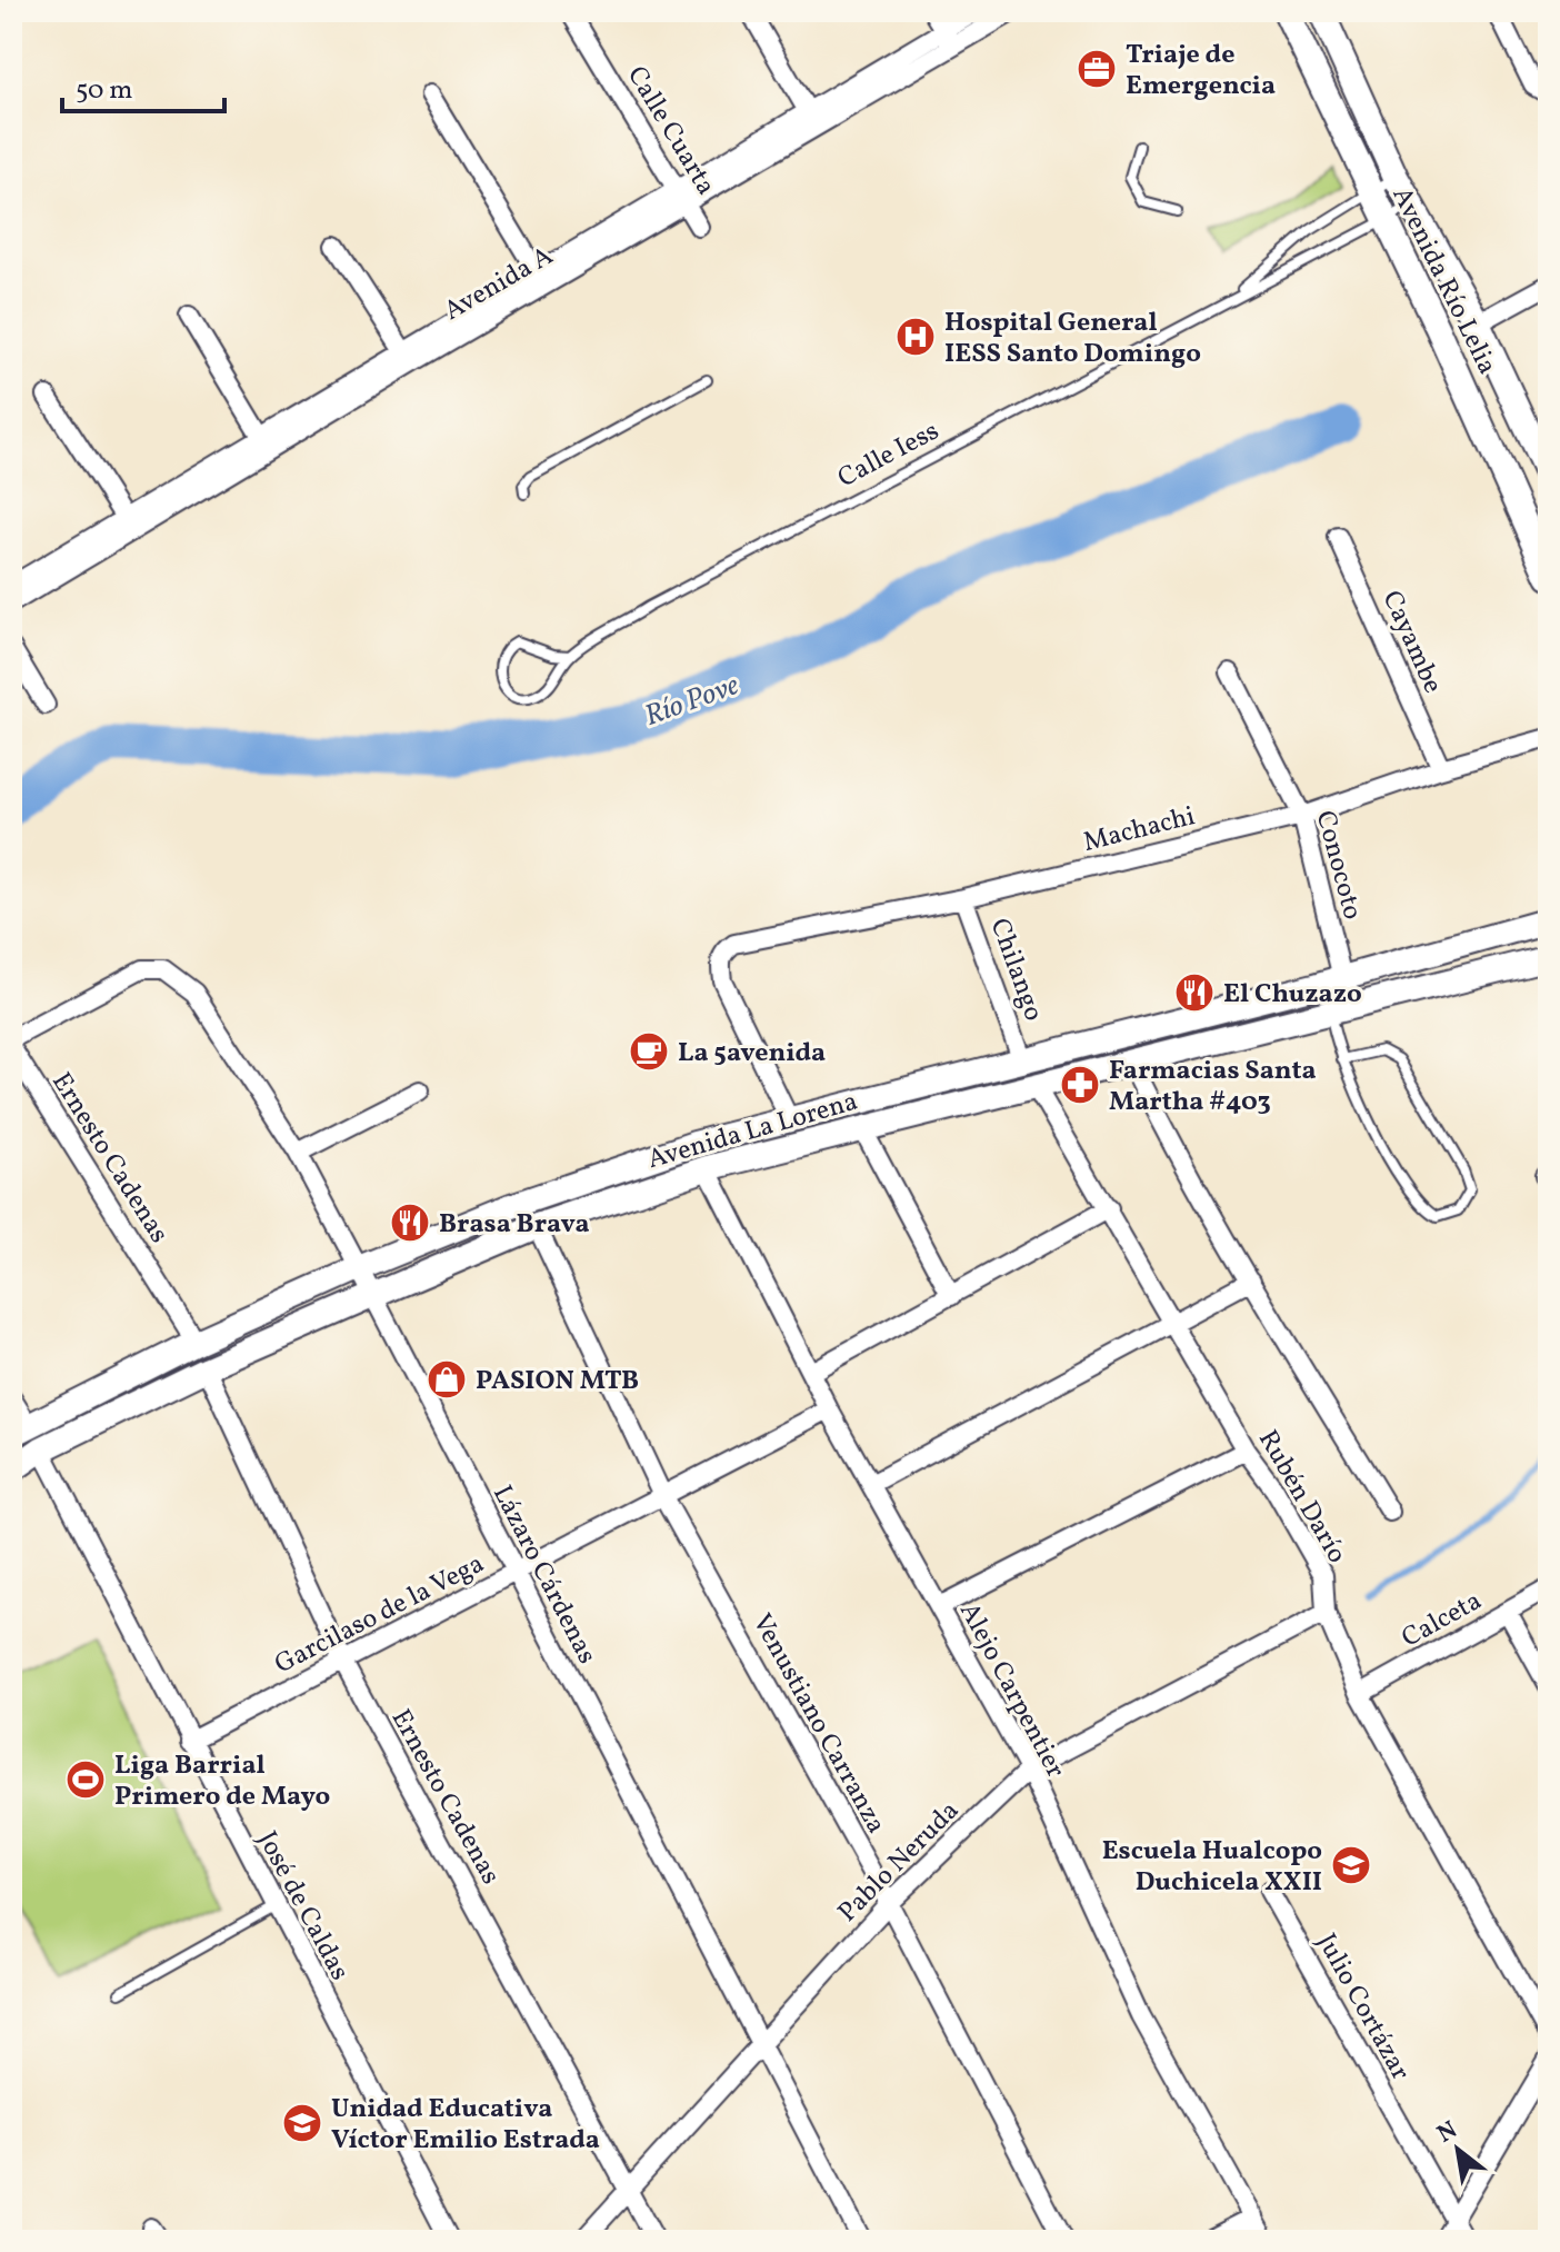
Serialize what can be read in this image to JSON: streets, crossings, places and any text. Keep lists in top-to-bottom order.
{
  "streets": {
    "main road": ["Avenida Río Lelia", "Avenida La Lorena"],
    "street": [
      "Calle Cuarta",
      "Avenida A",
      "Cayambe",
      "Machachi",
      "Conocoto",
      "Chilango",
      "Ernesto Cadenas",
      "Rubén Darío",
      "Lázaro Cárdenas",
      "Garcilaso de la Vega",
      "Calceta",
      "Alejo Carpentier",
      "Venustiano Carranza",
      "Pablo Neruda",
      "José de Caldas",
      "Julio Cortázar"
    ],
    "lane": ["Calle Iess"]
  },
  "crossings": [
    ["Calle Cuarta", "Avenida A"],
    ["Avenida Río Lelia", "Calle Iess"],
    ["Cayambe", "Machachi"],
    ["Machachi", "Conocoto"],
    ["Machachi", "Chilango"],
    ["Machachi", "Avenida La Lorena"],
    ["Conocoto", "Avenida La Lorena"],
    ["Chilango", "Avenida La Lorena"],
    ["Avenida La Lorena", "Ernesto Cadenas"],
    ["Avenida La Lorena", "Rubén Darío"],
    ["Avenida La Lorena", "Lázaro Cárdenas"],
    ["Avenida La Lorena", "Alejo Carpentier"],
    ["Avenida La Lorena", "Venustiano Carranza"],
    ["Avenida La Lorena", "José de Caldas"],
    ["Ernesto Cadenas", "Garcilaso de la Vega"],
    ["Ernesto Cadenas", "Pablo Neruda"],
    ["Rubén Darío", "Calceta"],
    ["Rubén Darío", "Pablo Neruda"],
    ["Lázaro Cárdenas", "Garcilaso de la Vega"],
    ["Lázaro Cárdenas", "Pablo Neruda"],
    ["Garcilaso de la Vega", "Alejo Carpentier"],
    ["Garcilaso de la Vega", "Venustiano Carranza"],
    ["Garcilaso de la Vega", "José de Caldas"],
    ["Alejo Carpentier", "Pablo Neruda"],
    ["Venustiano Carranza", "Pablo Neruda"]
  ],
  "water": ["Río Pove"],
  "places": {
    "office": ["Triaje de Emergencia"],
    "hospital": ["Hospital General IESS Santo Domingo"],
    "restaurant": ["El Chuzazo", "Brasa Brava"],
    "cafe": ["La 5avenida"],
    "pharmacy": ["Farmacias Santa Martha #403"],
    "shop": ["PASION MTB"],
    "sports": ["Liga Barrial Primero de Mayo"],
    "school or university": ["Escuela Hualcopo Duchicela XXII", "Unidad Educativa Víctor Emilio Estrada"]
  },
  "scale_bar": "50 m",
  "north": "top left"
}
